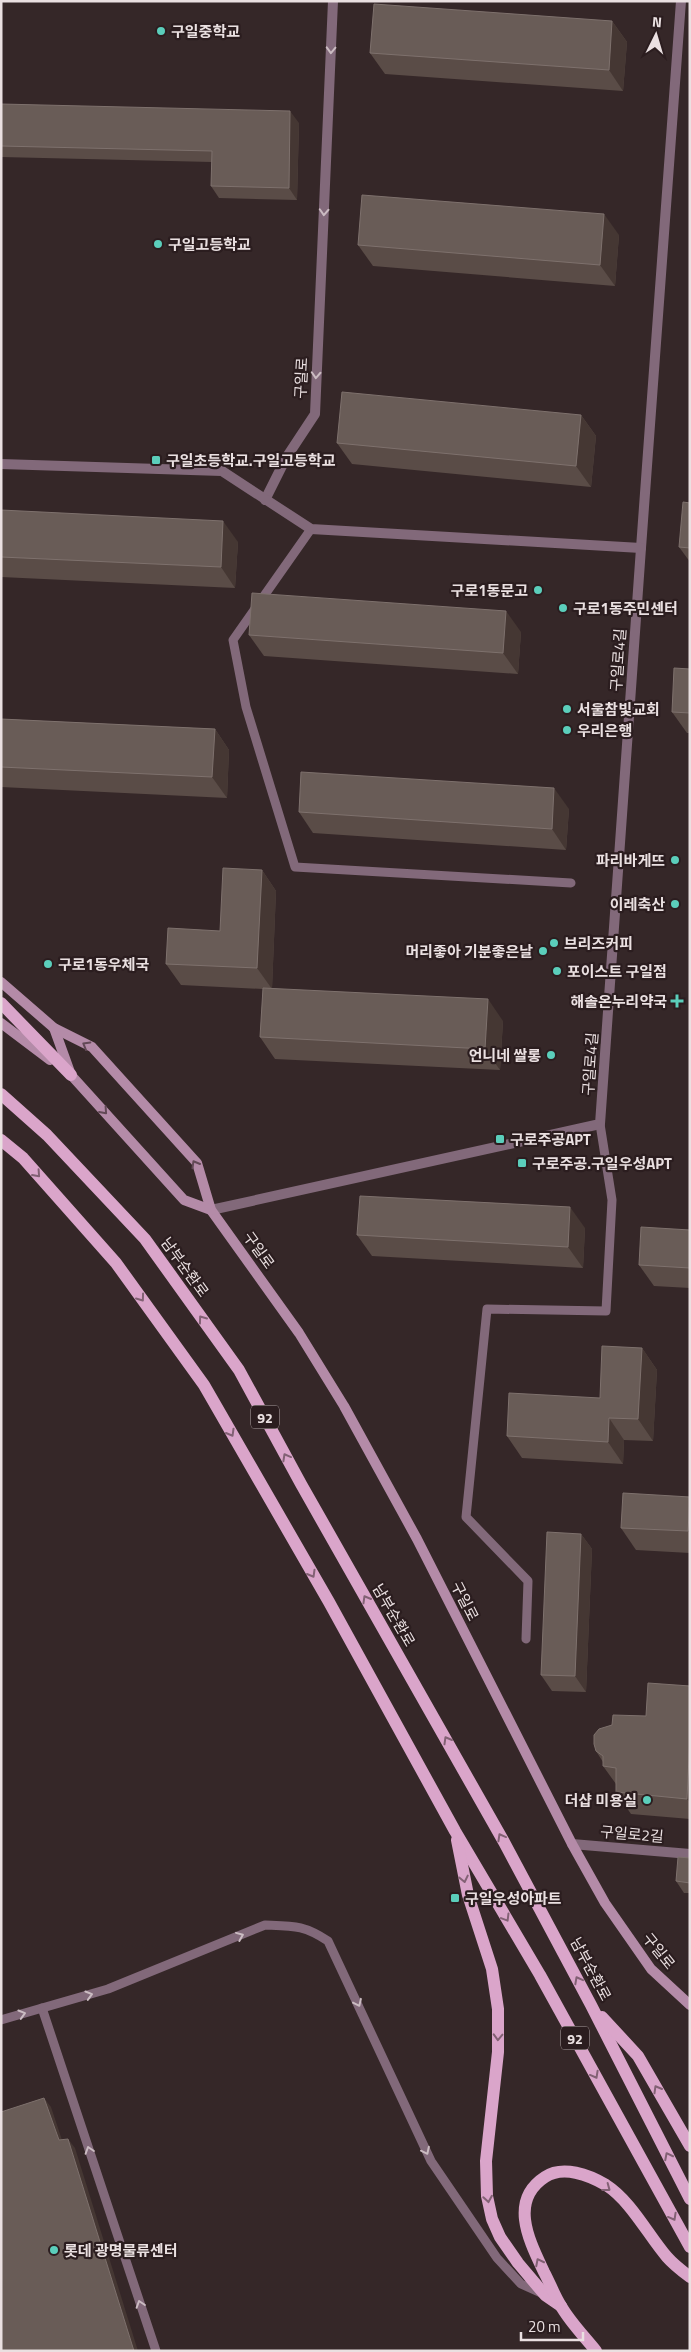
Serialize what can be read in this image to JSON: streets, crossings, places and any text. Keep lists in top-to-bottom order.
{
  "streets": {
    "main road": ["구일로", "남부순환로", "92"],
    "street": ["구일로4길", "구일로2길"]
  },
  "crossings": [
    ["구일로", "구일로2길"]
  ],
  "places": {
    "other": [
      "구일중학교",
      "구일고등학교",
      "구로1동문고",
      "구로1동주민센터",
      "서울참빛교회",
      "우리은행",
      "파리바게뜨",
      "이레축산",
      "브리즈커피",
      "머리좋아 기분좋은날",
      "구로1동우체국",
      "포이스트 구일점",
      "언니네 쌀롱",
      "더샵 미용실",
      "롯데 광명물류센터"
    ],
    "transit": [
      "구일초등학교.구일고등학교",
      "구로주공APT",
      "구로주공.구일우성APT",
      "구일우성아파트"
    ],
    "health": ["해솔온누리약국"]
  },
  "scale_bar": "20 m",
  "north": "top"
}
